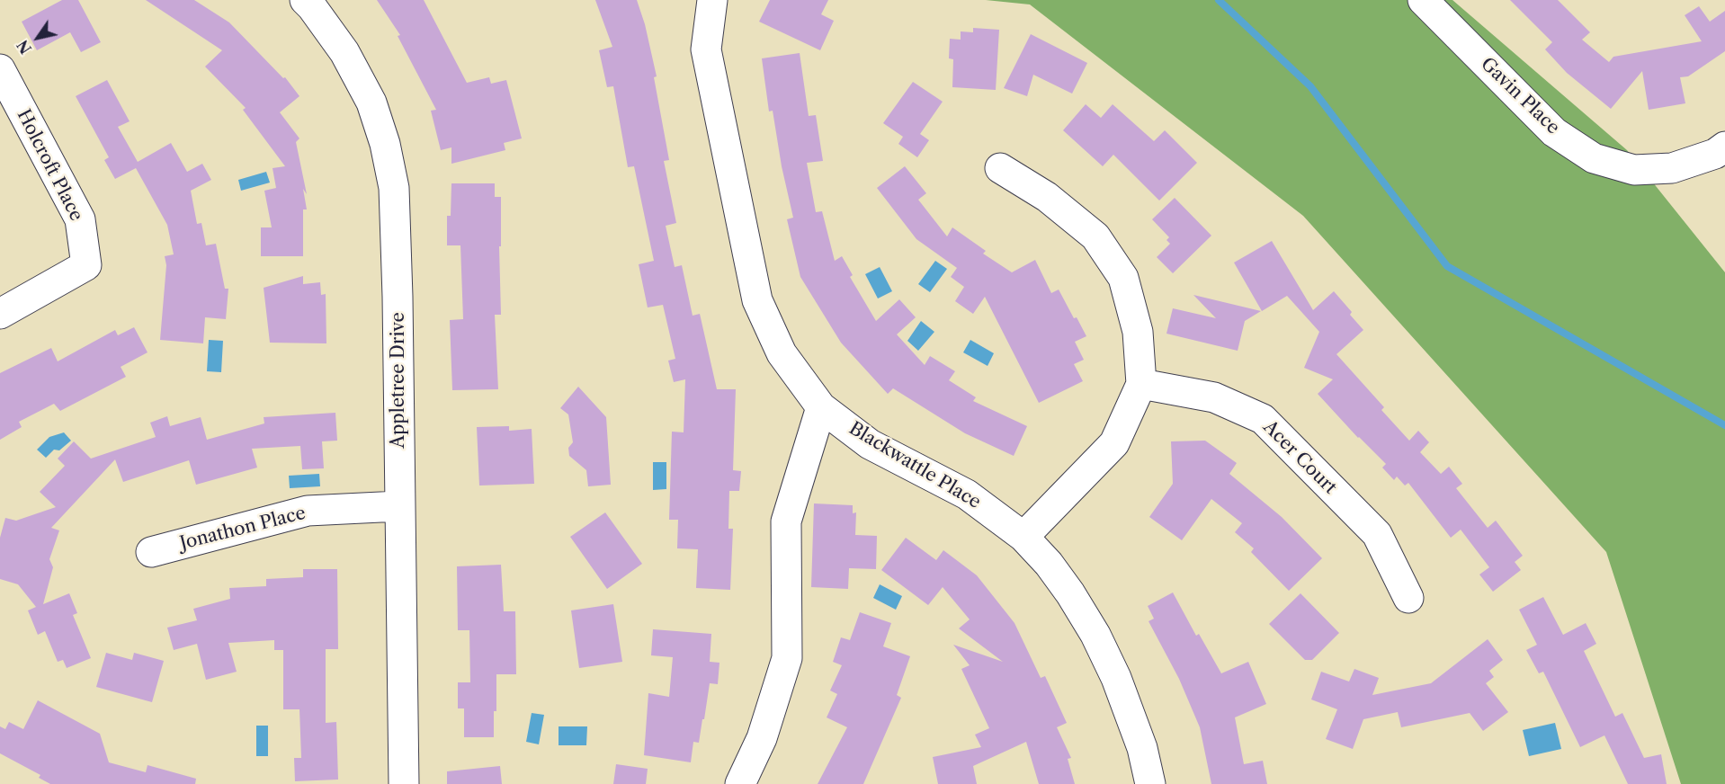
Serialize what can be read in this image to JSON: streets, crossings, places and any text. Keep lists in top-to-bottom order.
{
  "streets": {
    "street": [
      "Gavin Place",
      "Holcroft Place",
      "Appletree Drive",
      "Acer Court",
      "Blackwattle Place",
      "Jonathon Place"
    ]
  },
  "crossings": [
    ["Appletree Drive", "Jonathon Place"]
  ],
  "north": "bottom left"
}
